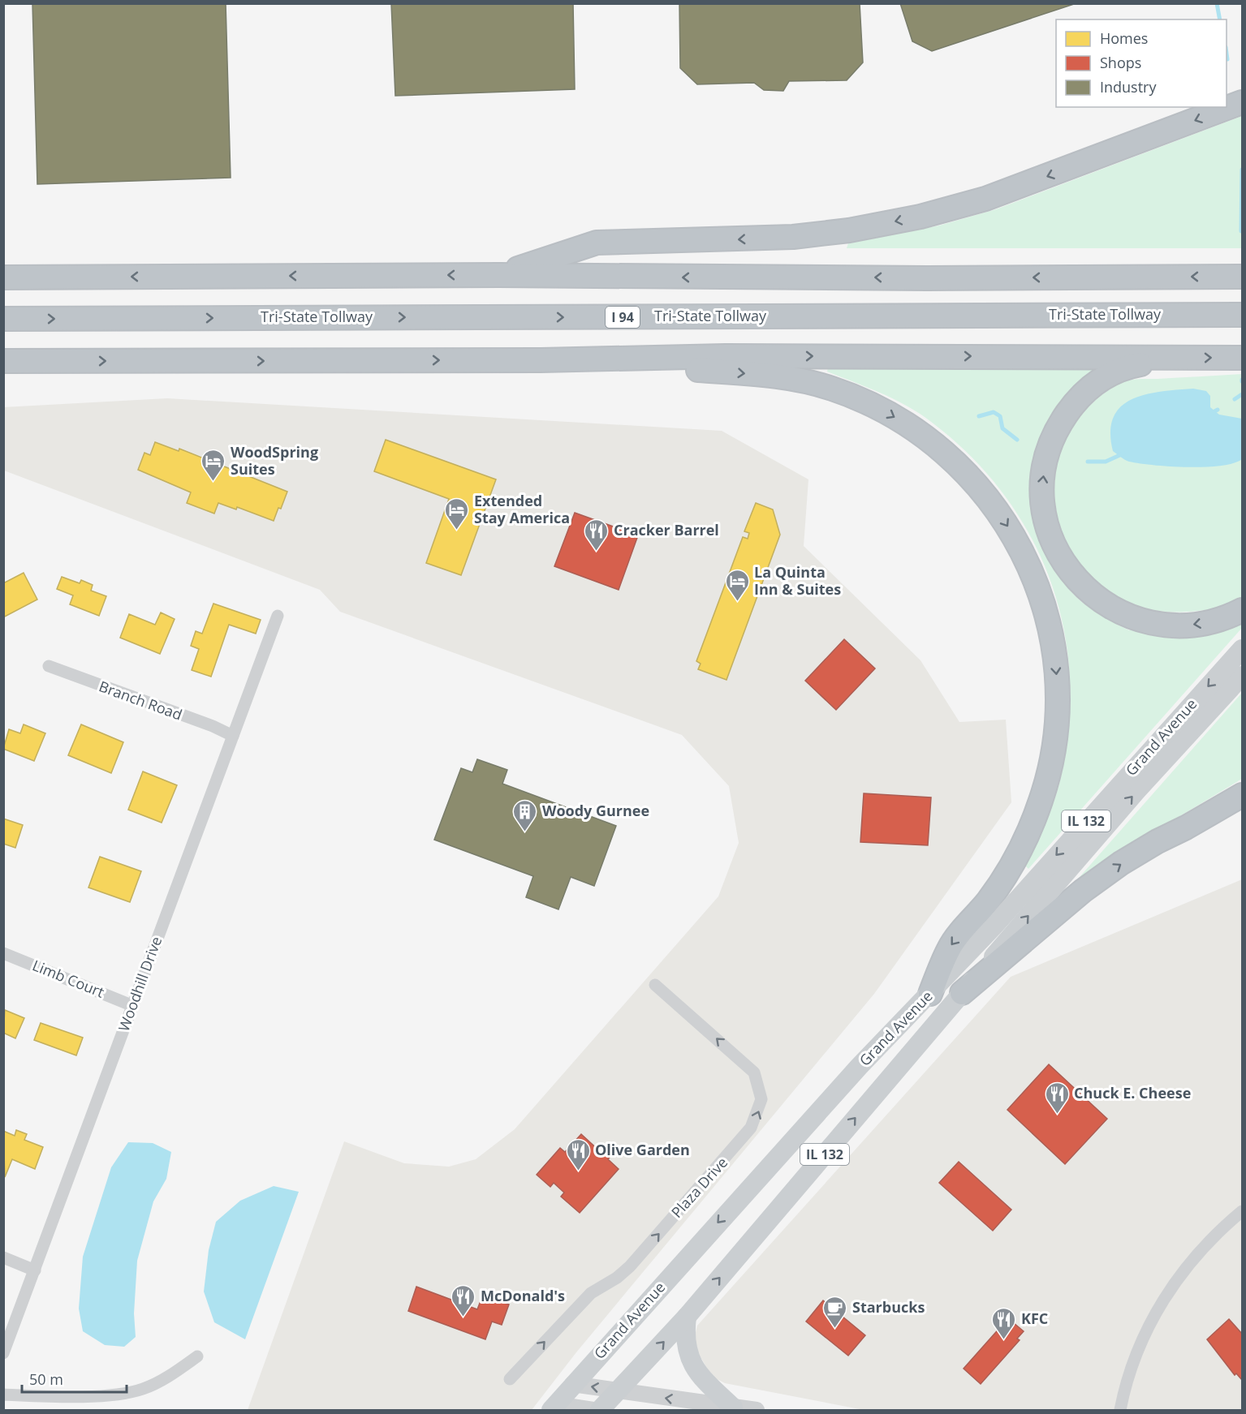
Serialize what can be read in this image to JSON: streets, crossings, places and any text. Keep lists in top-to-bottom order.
{
  "streets": {
    "highway": ["Tri-State Tollway", "I 94"],
    "main road": ["Grand Avenue", "IL 132"],
    "street": [
      "Branch Road",
      "Limb Court",
      "Woodhill Drive",
      "Plaza Drive"
    ]
  },
  "crossings": [
    ["Branch Road", "Woodhill Drive"],
    ["Limb Court", "Woodhill Drive"]
  ],
  "places": {
    "hotel": ["WoodSpring Suites", "Extended Stay America", "La Quinta Inn & Suites"],
    "restaurant": [
      "Cracker Barrel",
      "Chuck E. Cheese",
      "Olive Garden",
      "McDonald's",
      "KFC"
    ],
    "building": ["Woody Gurnee"],
    "cafe": ["Starbucks"]
  },
  "legend": ["Homes", "Shops", "Industry"],
  "scale_bar": "50 m"
}
